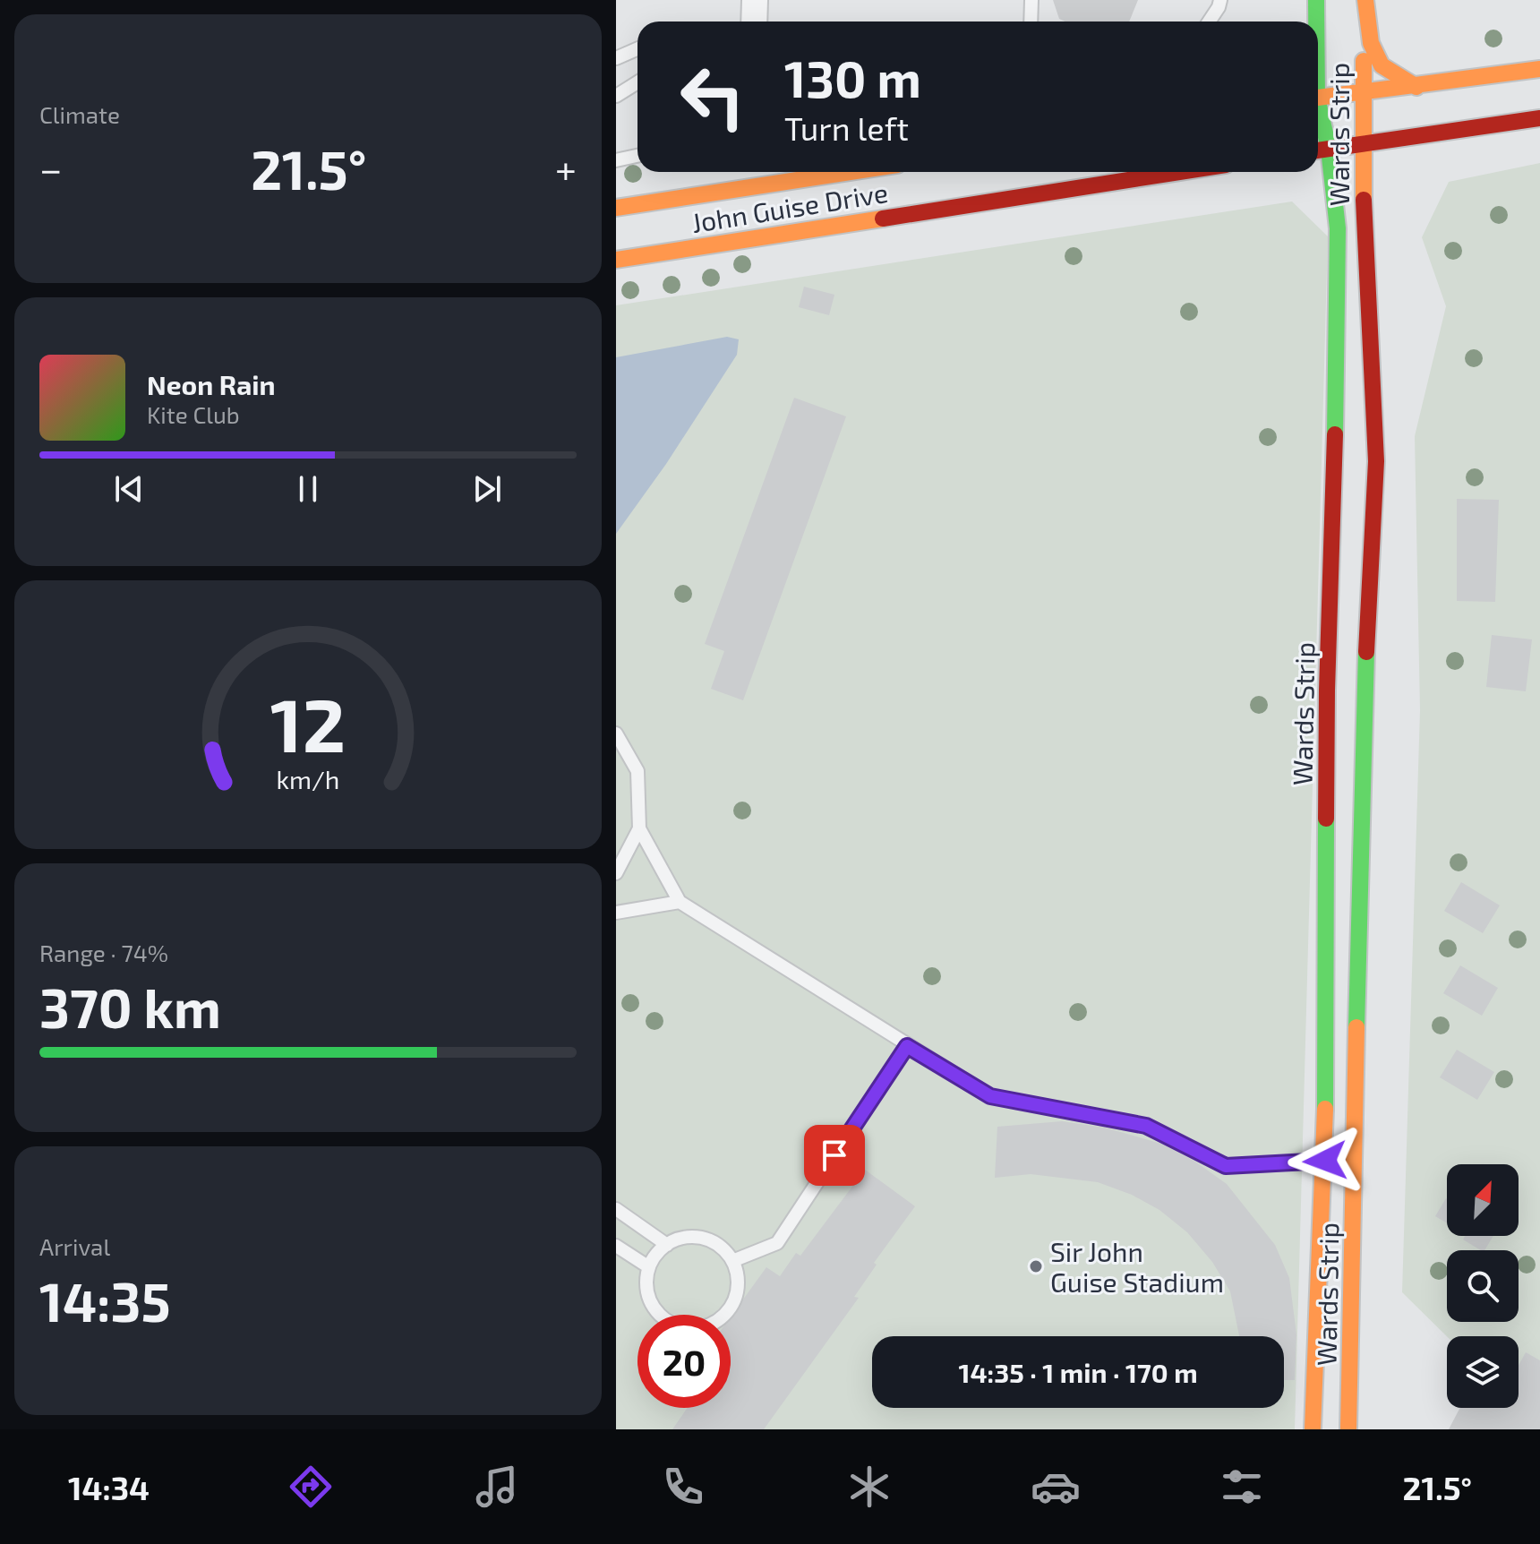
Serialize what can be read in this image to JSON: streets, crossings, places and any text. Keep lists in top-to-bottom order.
{
  "streets": {
    "main road": ["Wards Strip", "John Guise Drive"]
  },
  "places": ["Sir John Guise Stadium"],
  "north": "top right",
  "page": {
    "tile": [
      "Climate",
      ["Range · 74%", "370 km"],
      ["Arrival", "14:35"]
    ],
    "turn": ["130 m", "Turn left"],
    "heat": ["−", "21.5°", "+"],
    "song": ["Neon Rain", "Kite Club"],
    "limit": "20",
    "trip": "14:35 · 1 min · 170 m",
    "tabs": ["14:34", "21.5°"],
    "gauge": ["12", "km/h"]
  }
}
